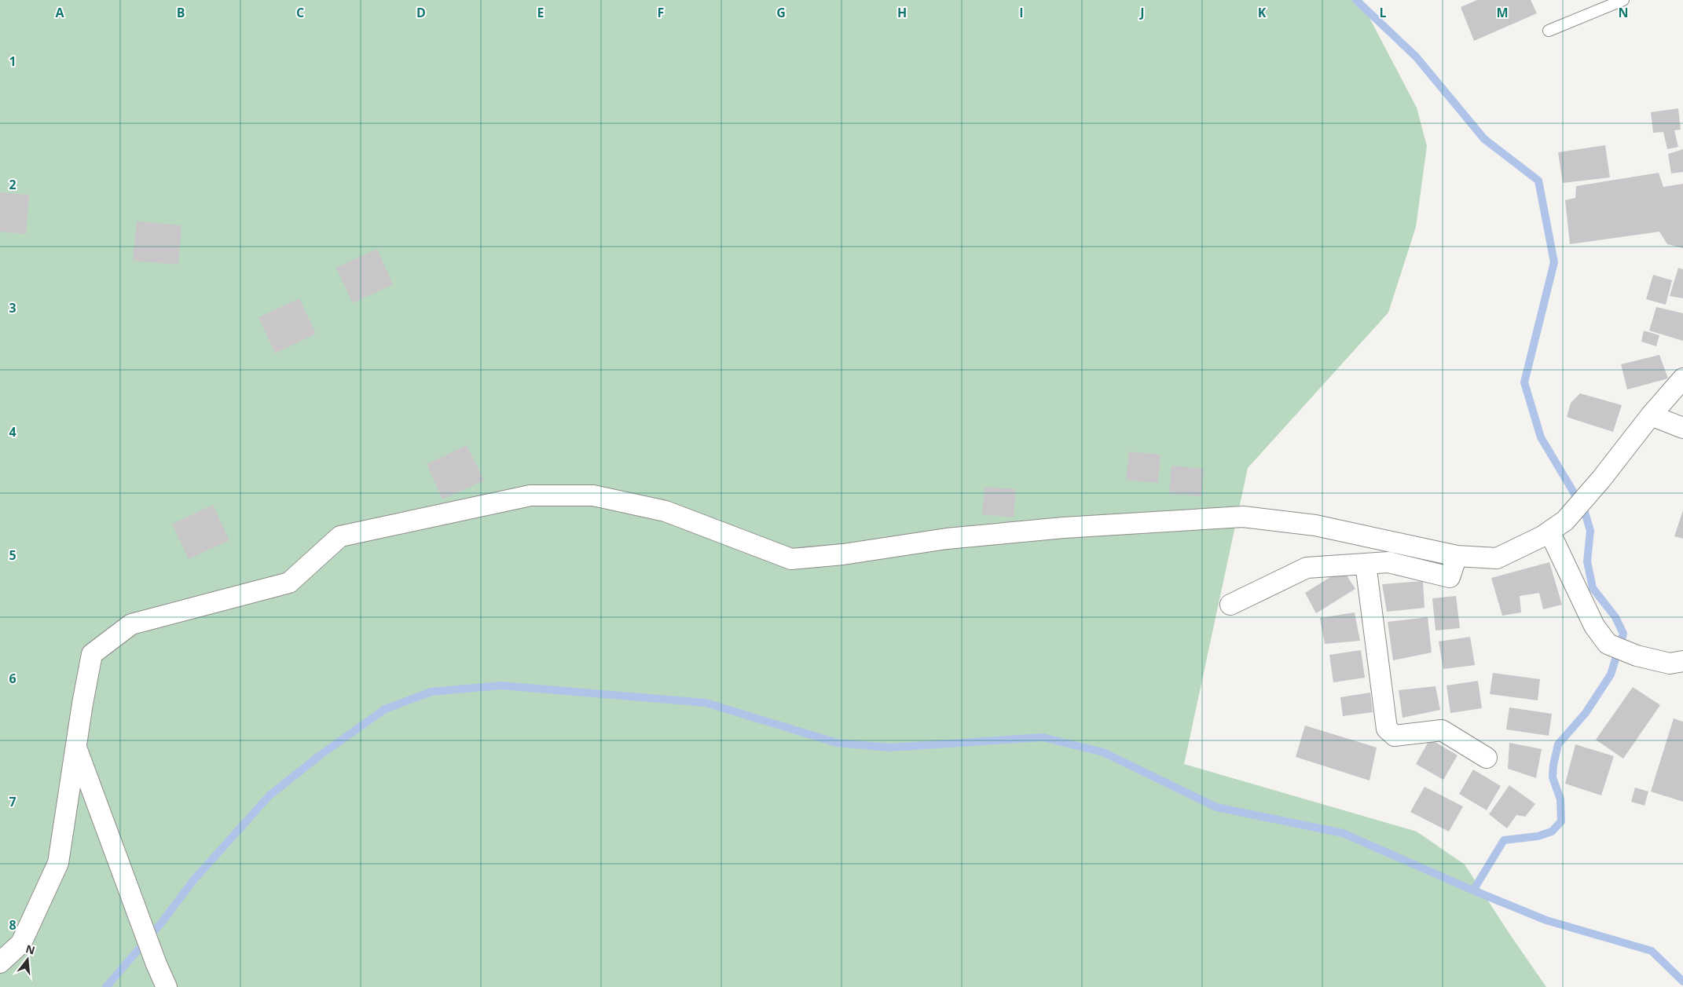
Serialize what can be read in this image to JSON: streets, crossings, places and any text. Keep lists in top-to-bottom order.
{
  "north": "top",
  "grid": {
    "columns": [
      "A",
      "B",
      "C",
      "D",
      "E",
      "F",
      "G",
      "H",
      "I",
      "J",
      "K",
      "L",
      "M",
      "N"
    ],
    "rows": [
      "1",
      "2",
      "3",
      "4",
      "5",
      "6",
      "7",
      "8"
    ]
  }
}
